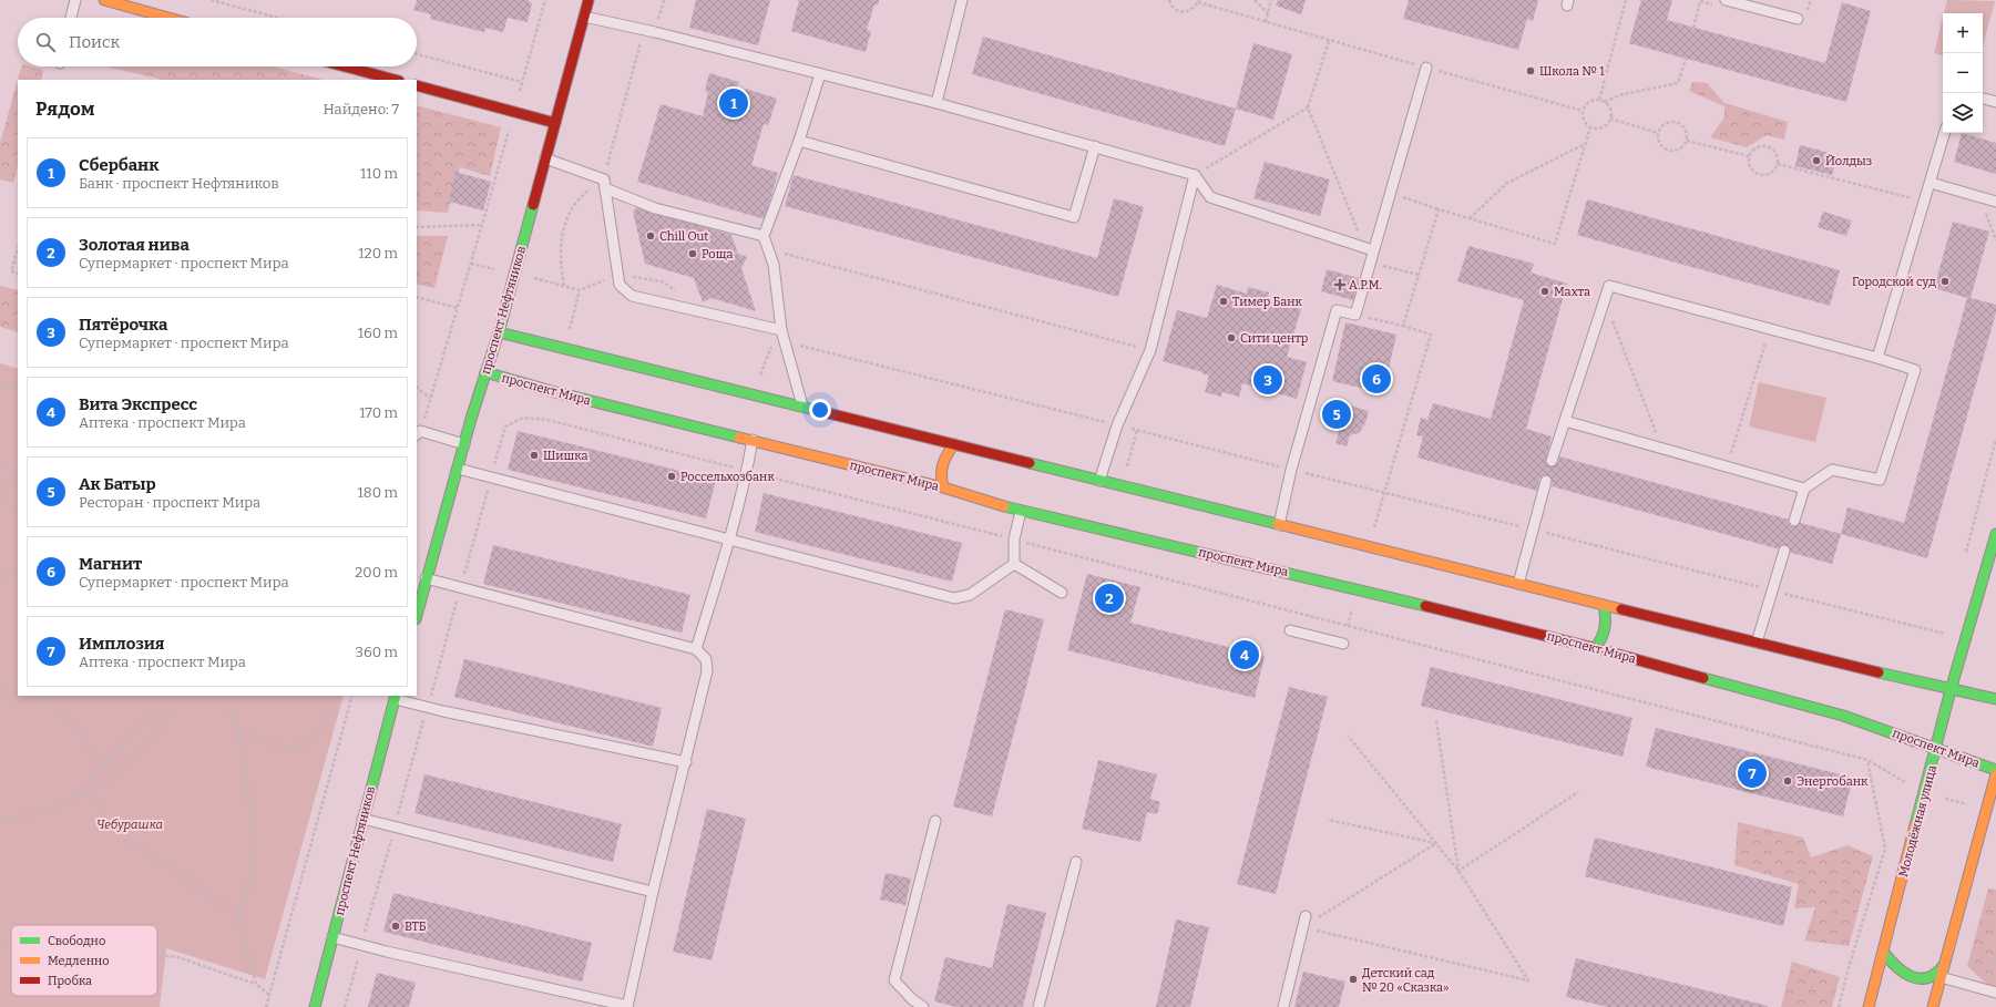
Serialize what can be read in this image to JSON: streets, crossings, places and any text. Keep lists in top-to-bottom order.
{
  "streets": {
    "main road": ["проспект Нефтяников", "проспект Мира", "Молодёжная улица"]
  },
  "crossings": [
    ["проспект Нефтяников", "проспект Мира"],
    ["проспект Мира", "Молодёжная улица"]
  ],
  "parks": ["Чебурашка"],
  "places": {
    "other": [
      "Школа № 1",
      "Йолдыз",
      "Chill Out",
      "Роща",
      "Городской суд",
      "Махта",
      "Тимер Банк",
      "Сити центр",
      "Шишка",
      "Россельхозбанк",
      "Энергобанк",
      "ВТБ",
      "Детский сад № 20 «Сказка»"
    ],
    "health": ["А.Р.М."]
  },
  "legend": ["Свободно", "Медленно", "Пробка"],
  "page": {
    "map_buttons": ["+", "−"],
    "search": "Поиск",
    "heading": ["Рядом", "Найдено: 7"],
    "pins": [
      "1",
      "6",
      "3",
      "5",
      "2",
      "4",
      "7"
    ],
    "list": [
      {
        "mark": "1",
        "name": "Сбербанк",
        "note": "Банк · проспект Нефтяников",
        "value": "110 m"
      },
      {
        "mark": "2",
        "name": "Золотая нива",
        "note": "Супермаркет · проспект Мира",
        "value": "120 m"
      },
      {
        "mark": "3",
        "name": "Пятёрочка",
        "note": "Супермаркет · проспект Мира",
        "value": "160 m"
      },
      {
        "mark": "4",
        "name": "Вита Экспресс",
        "note": "Аптека · проспект Мира",
        "value": "170 m"
      },
      {
        "mark": "5",
        "name": "Ак Батыр",
        "note": "Ресторан · проспект Мира",
        "value": "180 m"
      },
      {
        "mark": "6",
        "name": "Магнит",
        "note": "Супермаркет · проспект Мира",
        "value": "200 m"
      },
      {
        "mark": "7",
        "name": "Имплозия",
        "note": "Аптека · проспект Мира",
        "value": "360 m"
      }
    ]
  }
}
